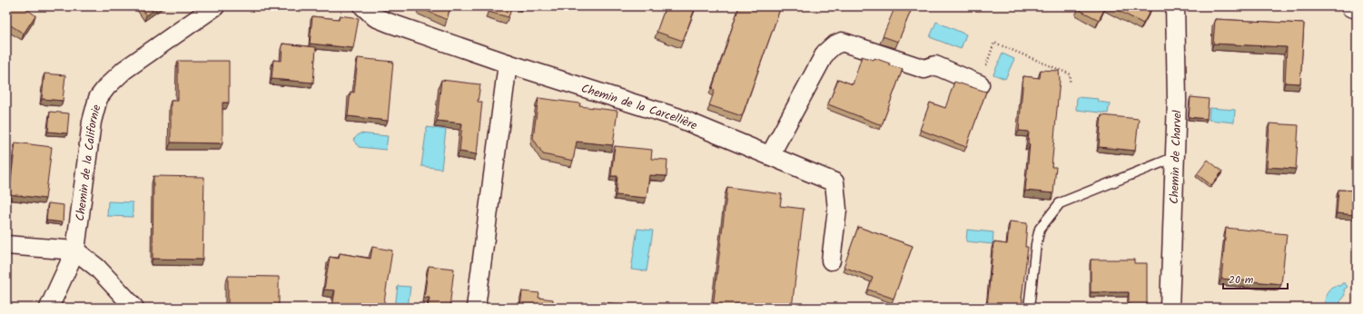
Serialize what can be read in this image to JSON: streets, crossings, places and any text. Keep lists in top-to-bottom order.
{
  "streets": {
    "street": ["Chemin de la Carcellière", "Chemin de Charvel", "Chemin de la Californie"]
  },
  "scale_bar": "20 m"
}
